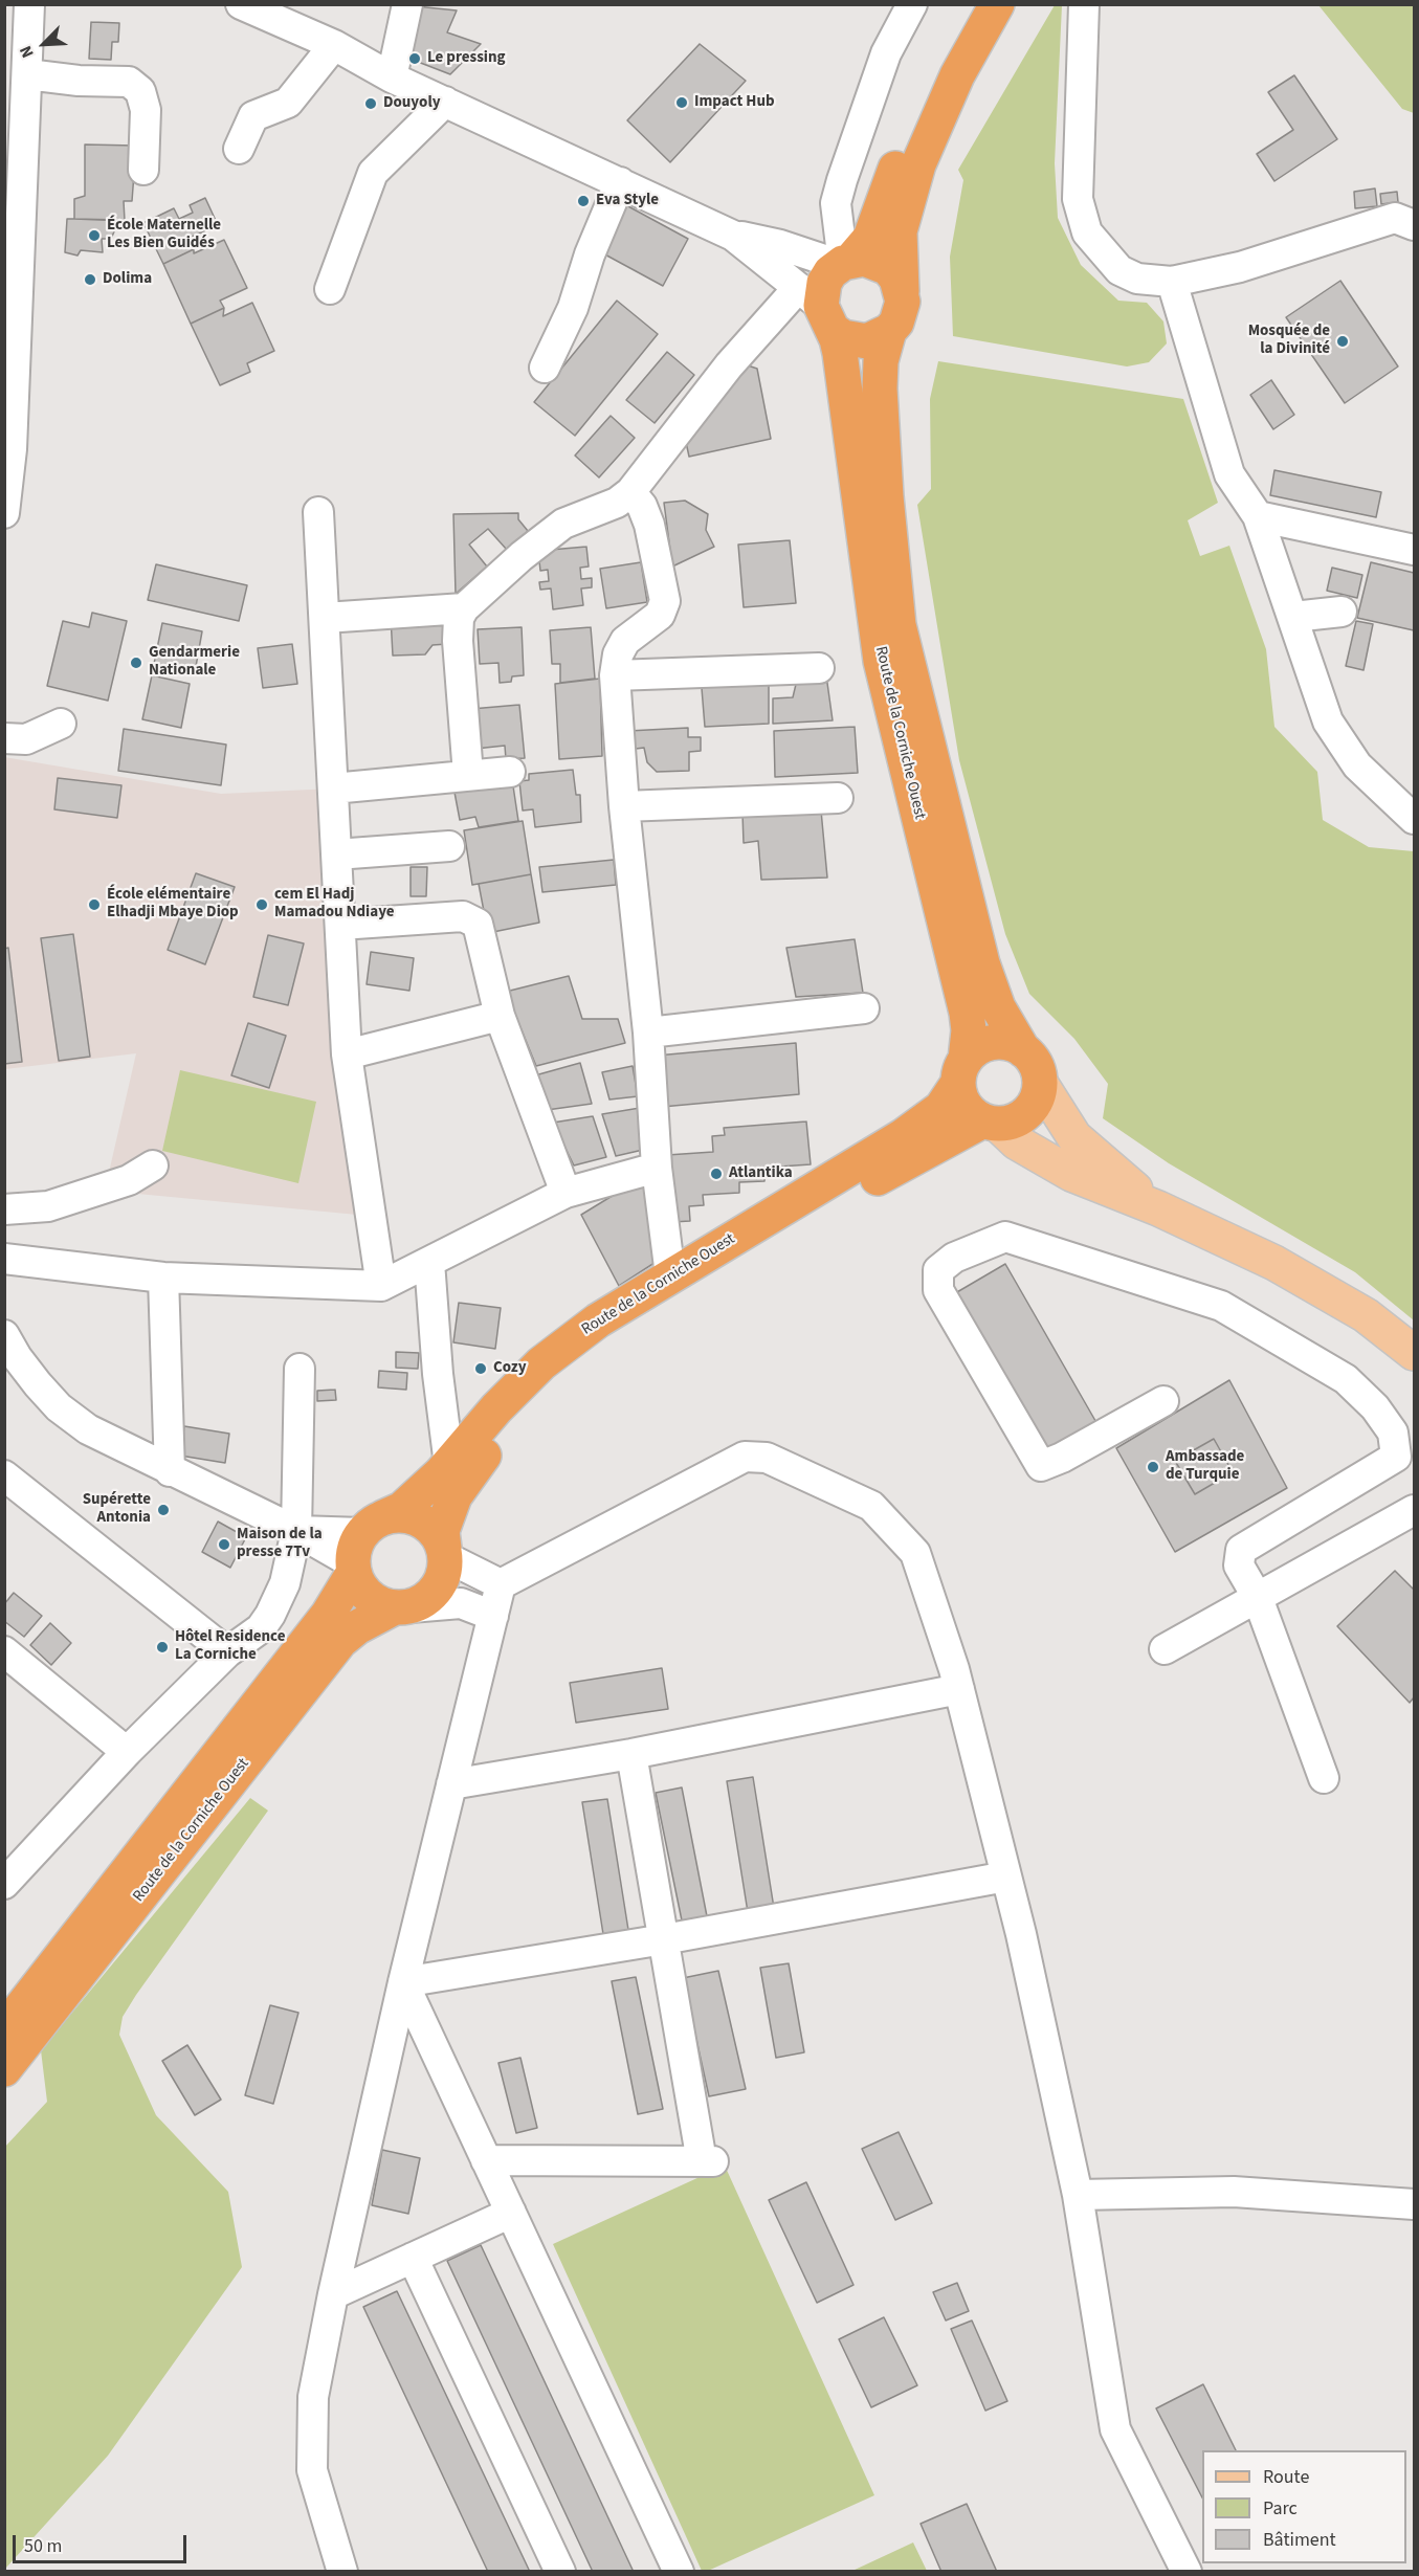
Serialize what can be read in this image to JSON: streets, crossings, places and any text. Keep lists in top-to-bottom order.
{
  "streets": {
    "highway": ["Route de la Corniche Ouest"]
  },
  "places": [
    "Le pressing",
    "Impact Hub",
    "Douyoly",
    "Eva Style",
    "École Maternelle Les Bien Guidés",
    "Dolima",
    "Mosquée de la Divinité",
    "Gendarmerie Nationale",
    "École elémentaire Elhadji Mbaye Diop",
    "cem El Hadj Mamadou Ndiaye",
    "Atlantika",
    "Cozy",
    "Ambassade de Turquie",
    "Supérette Antonia",
    "Maison de la presse 7Tv",
    "Hôtel Residence La Corniche"
  ],
  "legend": ["Route", "Parc", "Bâtiment"],
  "scale_bar": "50 m",
  "north": "bottom left"
}
